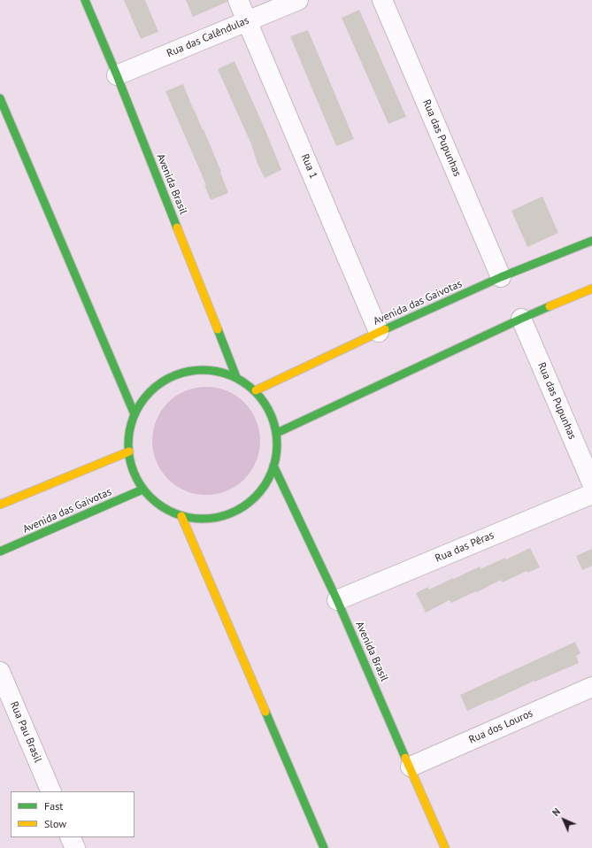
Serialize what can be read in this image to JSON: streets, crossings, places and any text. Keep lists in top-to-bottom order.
{
  "streets": {
    "street": [
      "Rua das Calêndulas",
      "Rua das Pupunhas",
      "Rua 1",
      "Avenida Brasil",
      "Avenida das Gaivotas",
      "Rua das Pêras",
      "Rua dos Louros",
      "Rua Pau Brasil"
    ]
  },
  "crossings": [
    ["Rua das Calêndulas", "Rua 1"],
    ["Rua das Calêndulas", "Avenida Brasil"],
    ["Rua das Pupunhas", "Avenida das Gaivotas"],
    ["Rua 1", "Avenida das Gaivotas"],
    ["Avenida Brasil", "Rua das Pêras"],
    ["Avenida Brasil", "Rua dos Louros"]
  ],
  "legend": ["Fast", "Slow"],
  "north": "top left"
}
